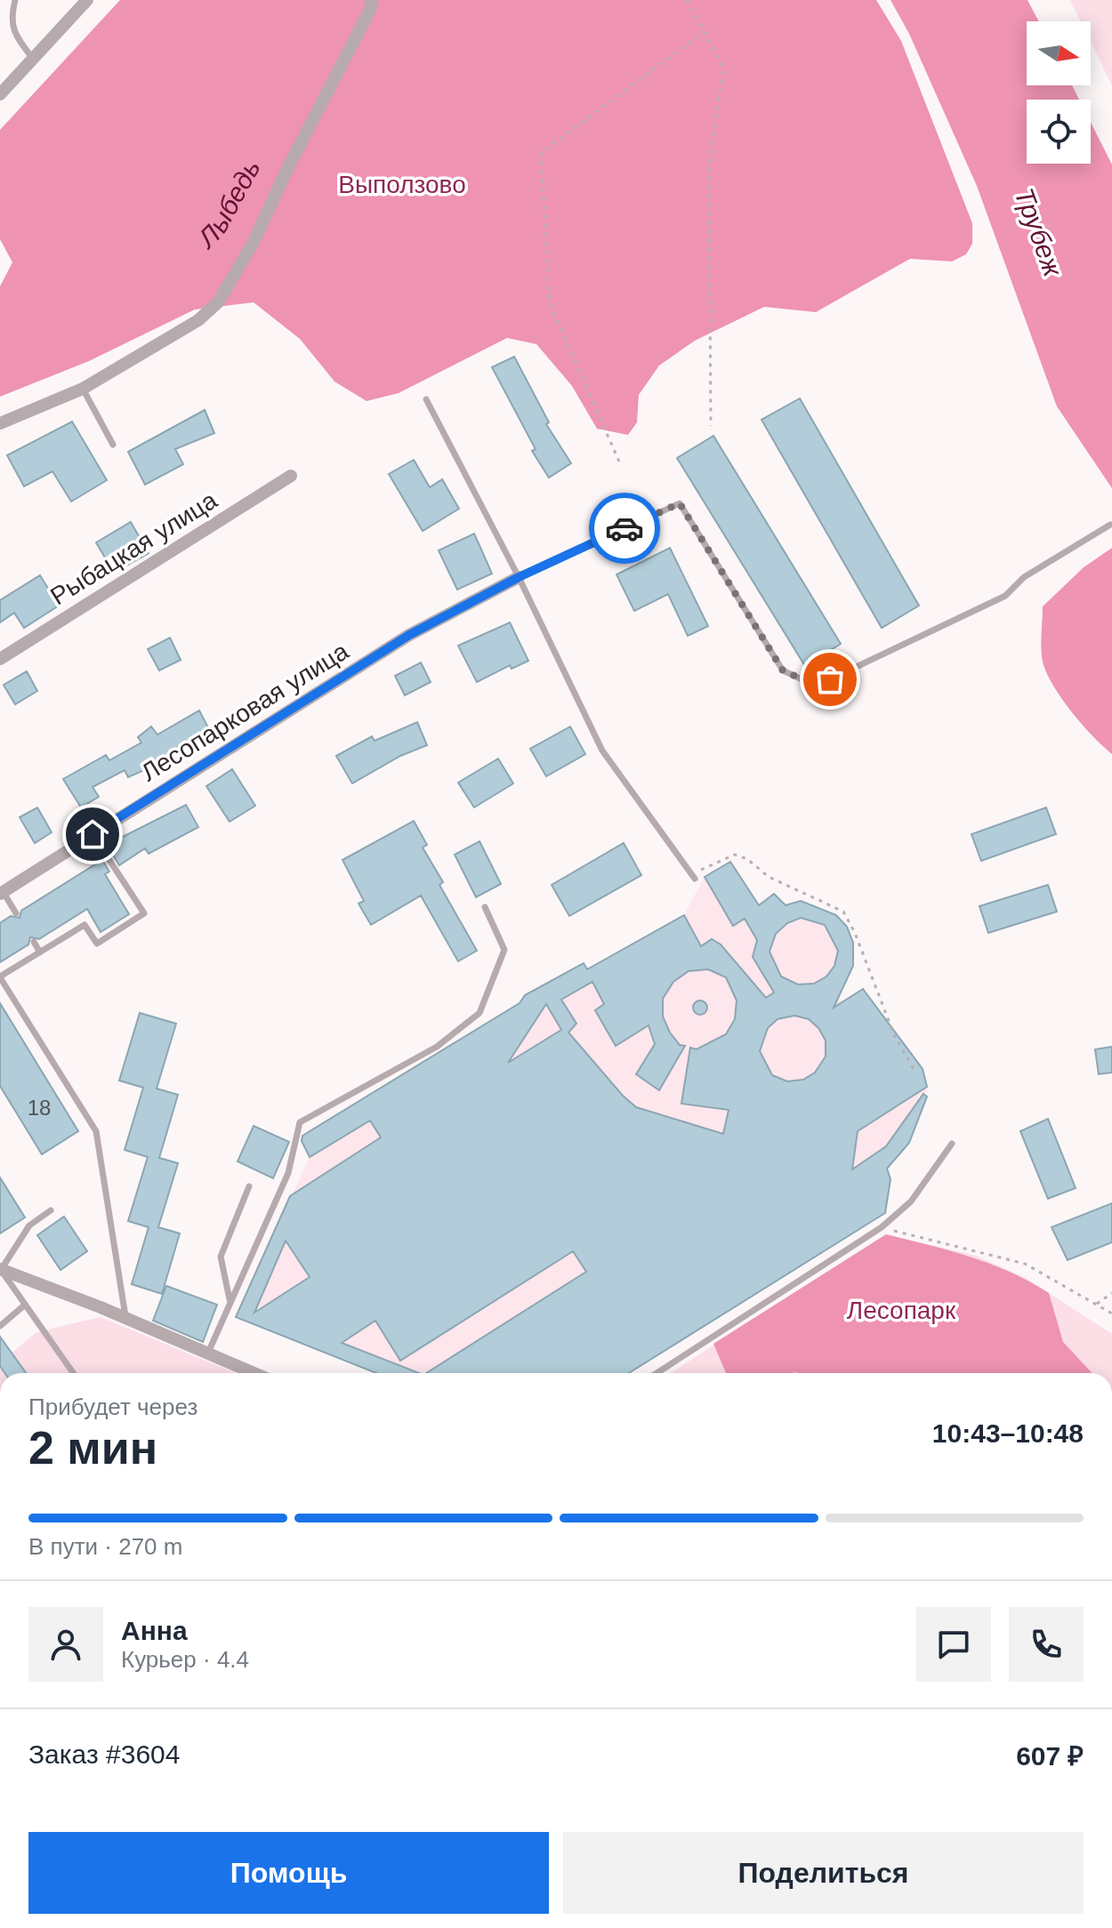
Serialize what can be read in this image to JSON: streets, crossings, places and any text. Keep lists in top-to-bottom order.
{
  "streets": {
    "street": ["Рыбацкая улица", "Лесопарковая улица"]
  },
  "water": ["Лыбедь", "Трубеж"],
  "parks": ["Выползово", "Лесопарк"],
  "house_numbers": ["18"],
  "north": "right",
  "page": {
    "heading": ["2 мин", "Прибудет через", "10:43–10:48"],
    "panel": [
      "Анна",
      "Курьер · 4.4",
      "Заказ #3604",
      "607 ₽"
    ],
    "bar": "В пути · 270 m",
    "buttons": ["Помощь", "Поделиться"]
  }
}
